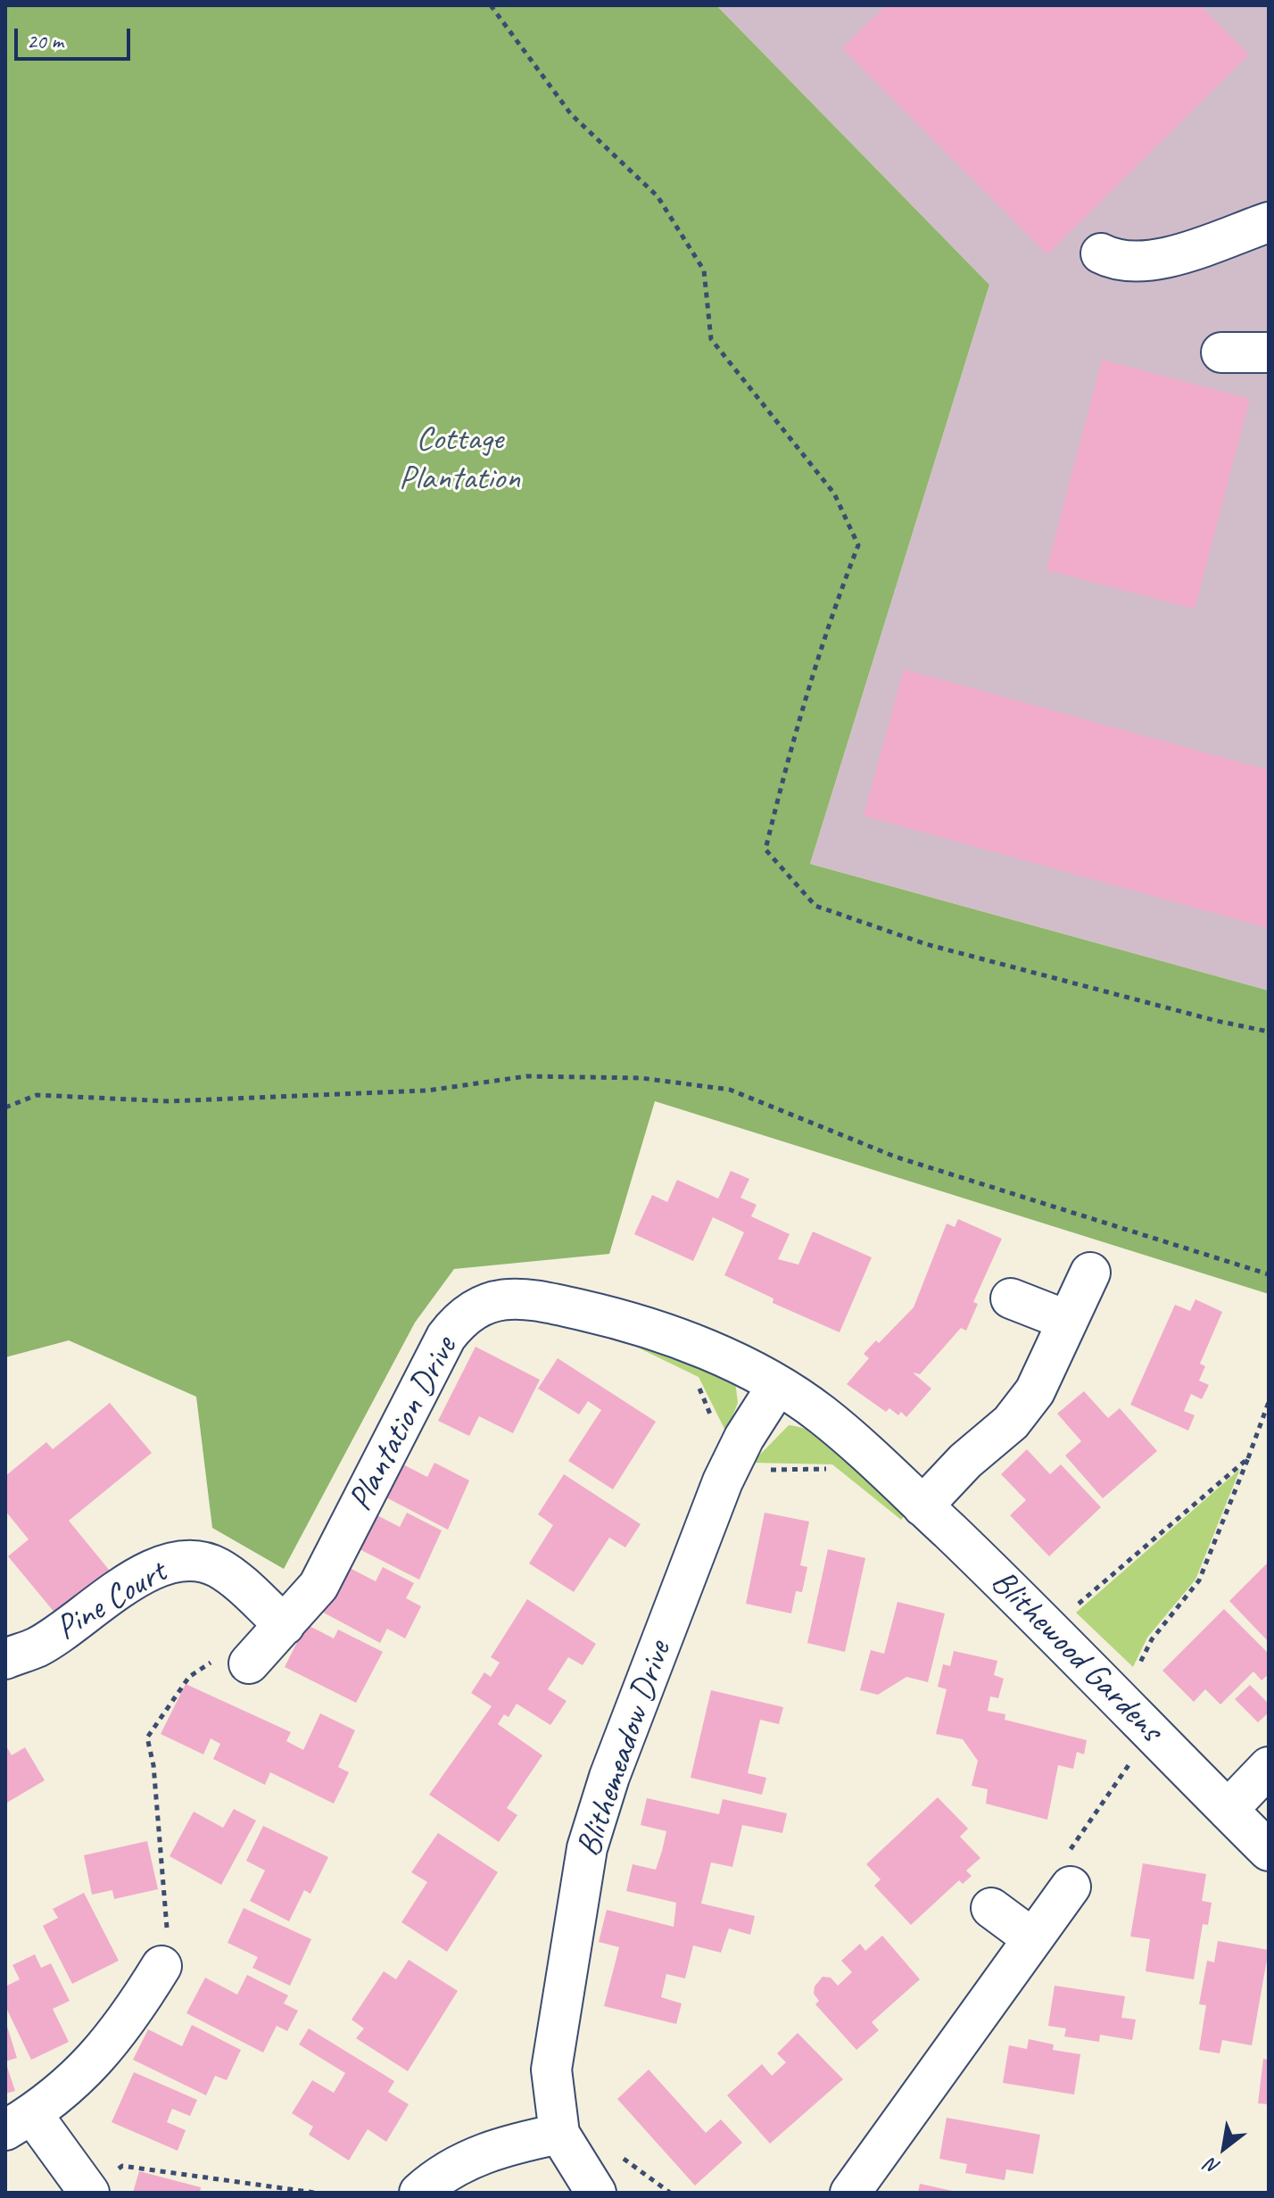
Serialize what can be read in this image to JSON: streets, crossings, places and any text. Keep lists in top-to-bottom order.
{
  "streets": {
    "street": [
      "Plantation Drive",
      "Pine Court",
      "Blithewood Gardens",
      "Blithemeadow Drive"
    ]
  },
  "crossings": [
    ["Plantation Drive", "Pine Court"],
    ["Plantation Drive", "Blithewood Gardens"],
    ["Plantation Drive", "Blithemeadow Drive"],
    ["Blithewood Gardens", "Blithemeadow Drive"]
  ],
  "parks": ["Cottage Plantation"],
  "scale_bar": "20 m",
  "north": "bottom left"
}
